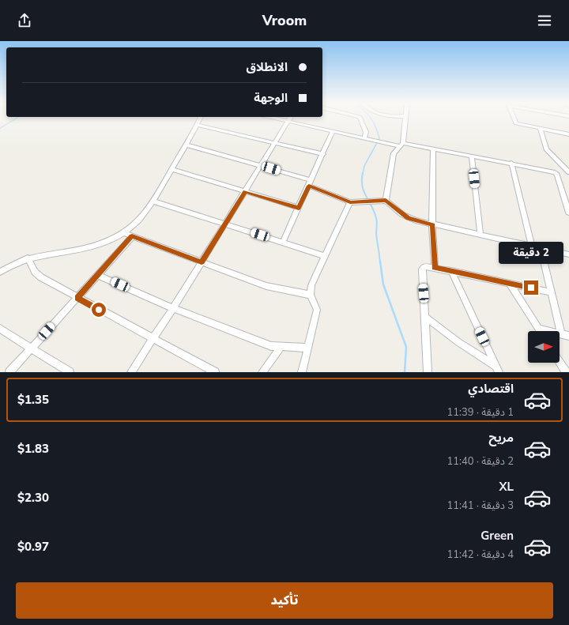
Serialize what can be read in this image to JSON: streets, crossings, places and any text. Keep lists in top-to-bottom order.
{
  "north": "right",
  "page": {
    "header": "Vroom",
    "banner": ["الانطلاق", "الوجهة"],
    "bubble": "2 دقيقة",
    "list": [
      {
        "name": "اقتصادي",
        "note": "1 دقيقة · 11:39",
        "value": "$1.35"
      },
      {
        "name": "مريح",
        "note": "2 دقيقة · 11:40",
        "value": "$1.83"
      },
      {
        "name": "XL",
        "note": "3 دقيقة · 11:41",
        "value": "$2.30"
      },
      {
        "name": "Green",
        "note": "4 دقيقة · 11:42",
        "value": "$0.97"
      }
    ],
    "buttons": "تأكيد"
  }
}
